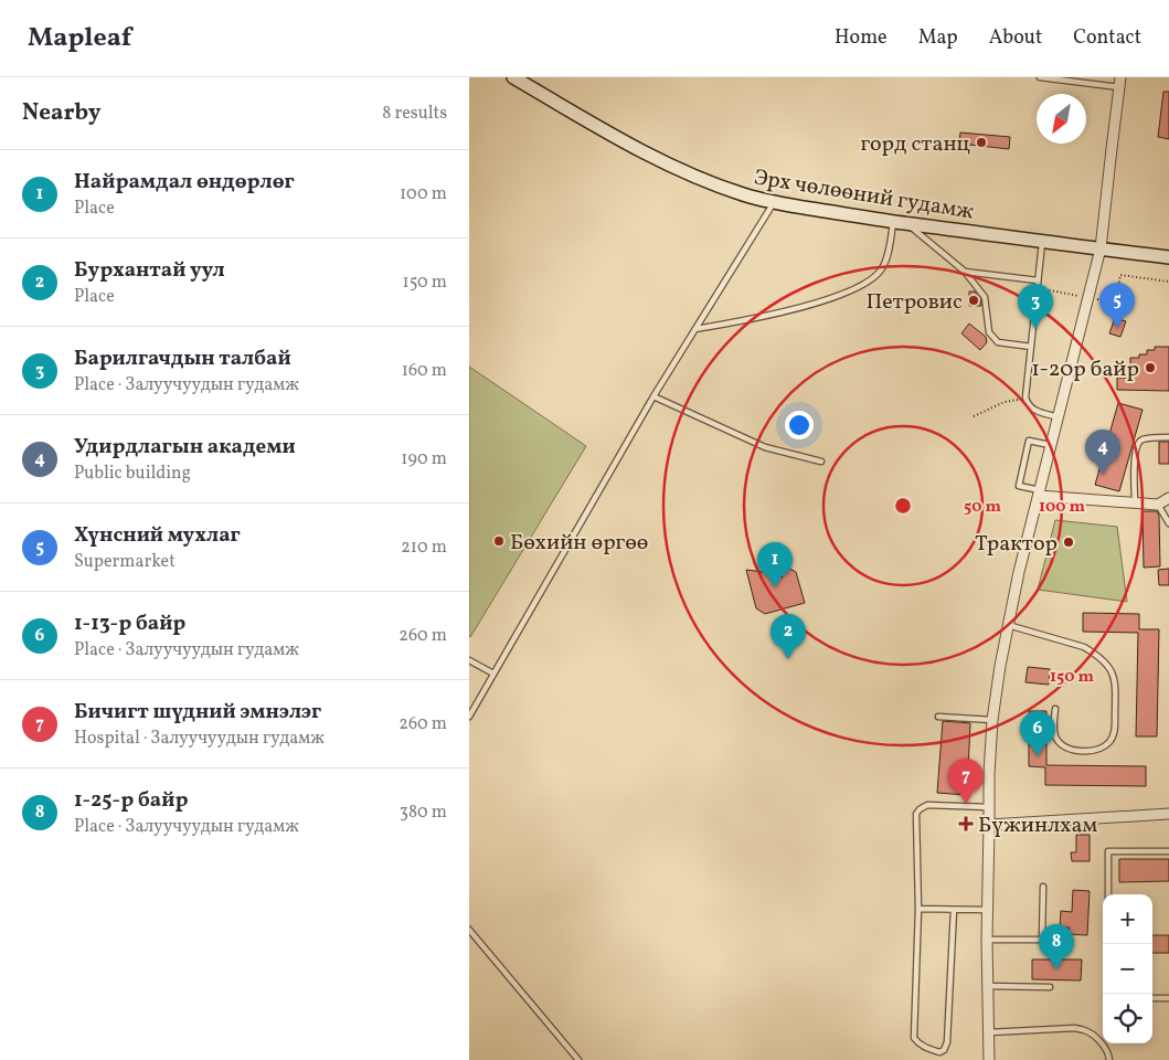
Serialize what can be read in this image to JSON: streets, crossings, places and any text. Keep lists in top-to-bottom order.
{
  "streets": {
    "main road": ["Эрх чөлөөний гудамж"]
  },
  "places": {
    "other": [
      "горд станц",
      "Петровис",
      "1-20р байр",
      "Бөхийн өргөө",
      "Трактор"
    ],
    "health": ["Бүжинлхам"]
  },
  "north": "bottom left",
  "page": {
    "header": "Mapleaf",
    "nav": [
      "Home",
      "Map",
      "About",
      "Contact"
    ],
    "heading": ["Nearby", "8 results"],
    "list": [
      {
        "mark": "1",
        "name": "Найрамдал өндөрлөг",
        "note": "Place",
        "value": "100 m"
      },
      {
        "mark": "2",
        "name": "Бурхантай уул",
        "note": "Place",
        "value": "150 m"
      },
      {
        "mark": "3",
        "name": "Барилгачдын талбай",
        "note": "Place · Залуучуудын гудамж",
        "value": "160 m"
      },
      {
        "mark": "4",
        "name": "Удирдлагын академи",
        "note": "Public building",
        "value": "190 m"
      },
      {
        "mark": "5",
        "name": "Хүнсний мухлаг",
        "note": "Supermarket",
        "value": "210 m"
      },
      {
        "mark": "6",
        "name": "1-13-р байр",
        "note": "Place · Залуучуудын гудамж",
        "value": "260 m"
      },
      {
        "mark": "7",
        "name": "Бичигт шүдний эмнэлэг",
        "note": "Hospital · Залуучуудын гудамж",
        "value": "260 m"
      },
      {
        "mark": "8",
        "name": "1-25-р байр",
        "note": "Place · Залуучуудын гудамж",
        "value": "380 m"
      }
    ],
    "pins": [
      "5",
      "3",
      "4",
      "1",
      "2",
      "6",
      "7",
      "8"
    ],
    "map_buttons": ["+", "−"]
  },
  "rings": ["50 m", "100 m", "150 m"]
}
